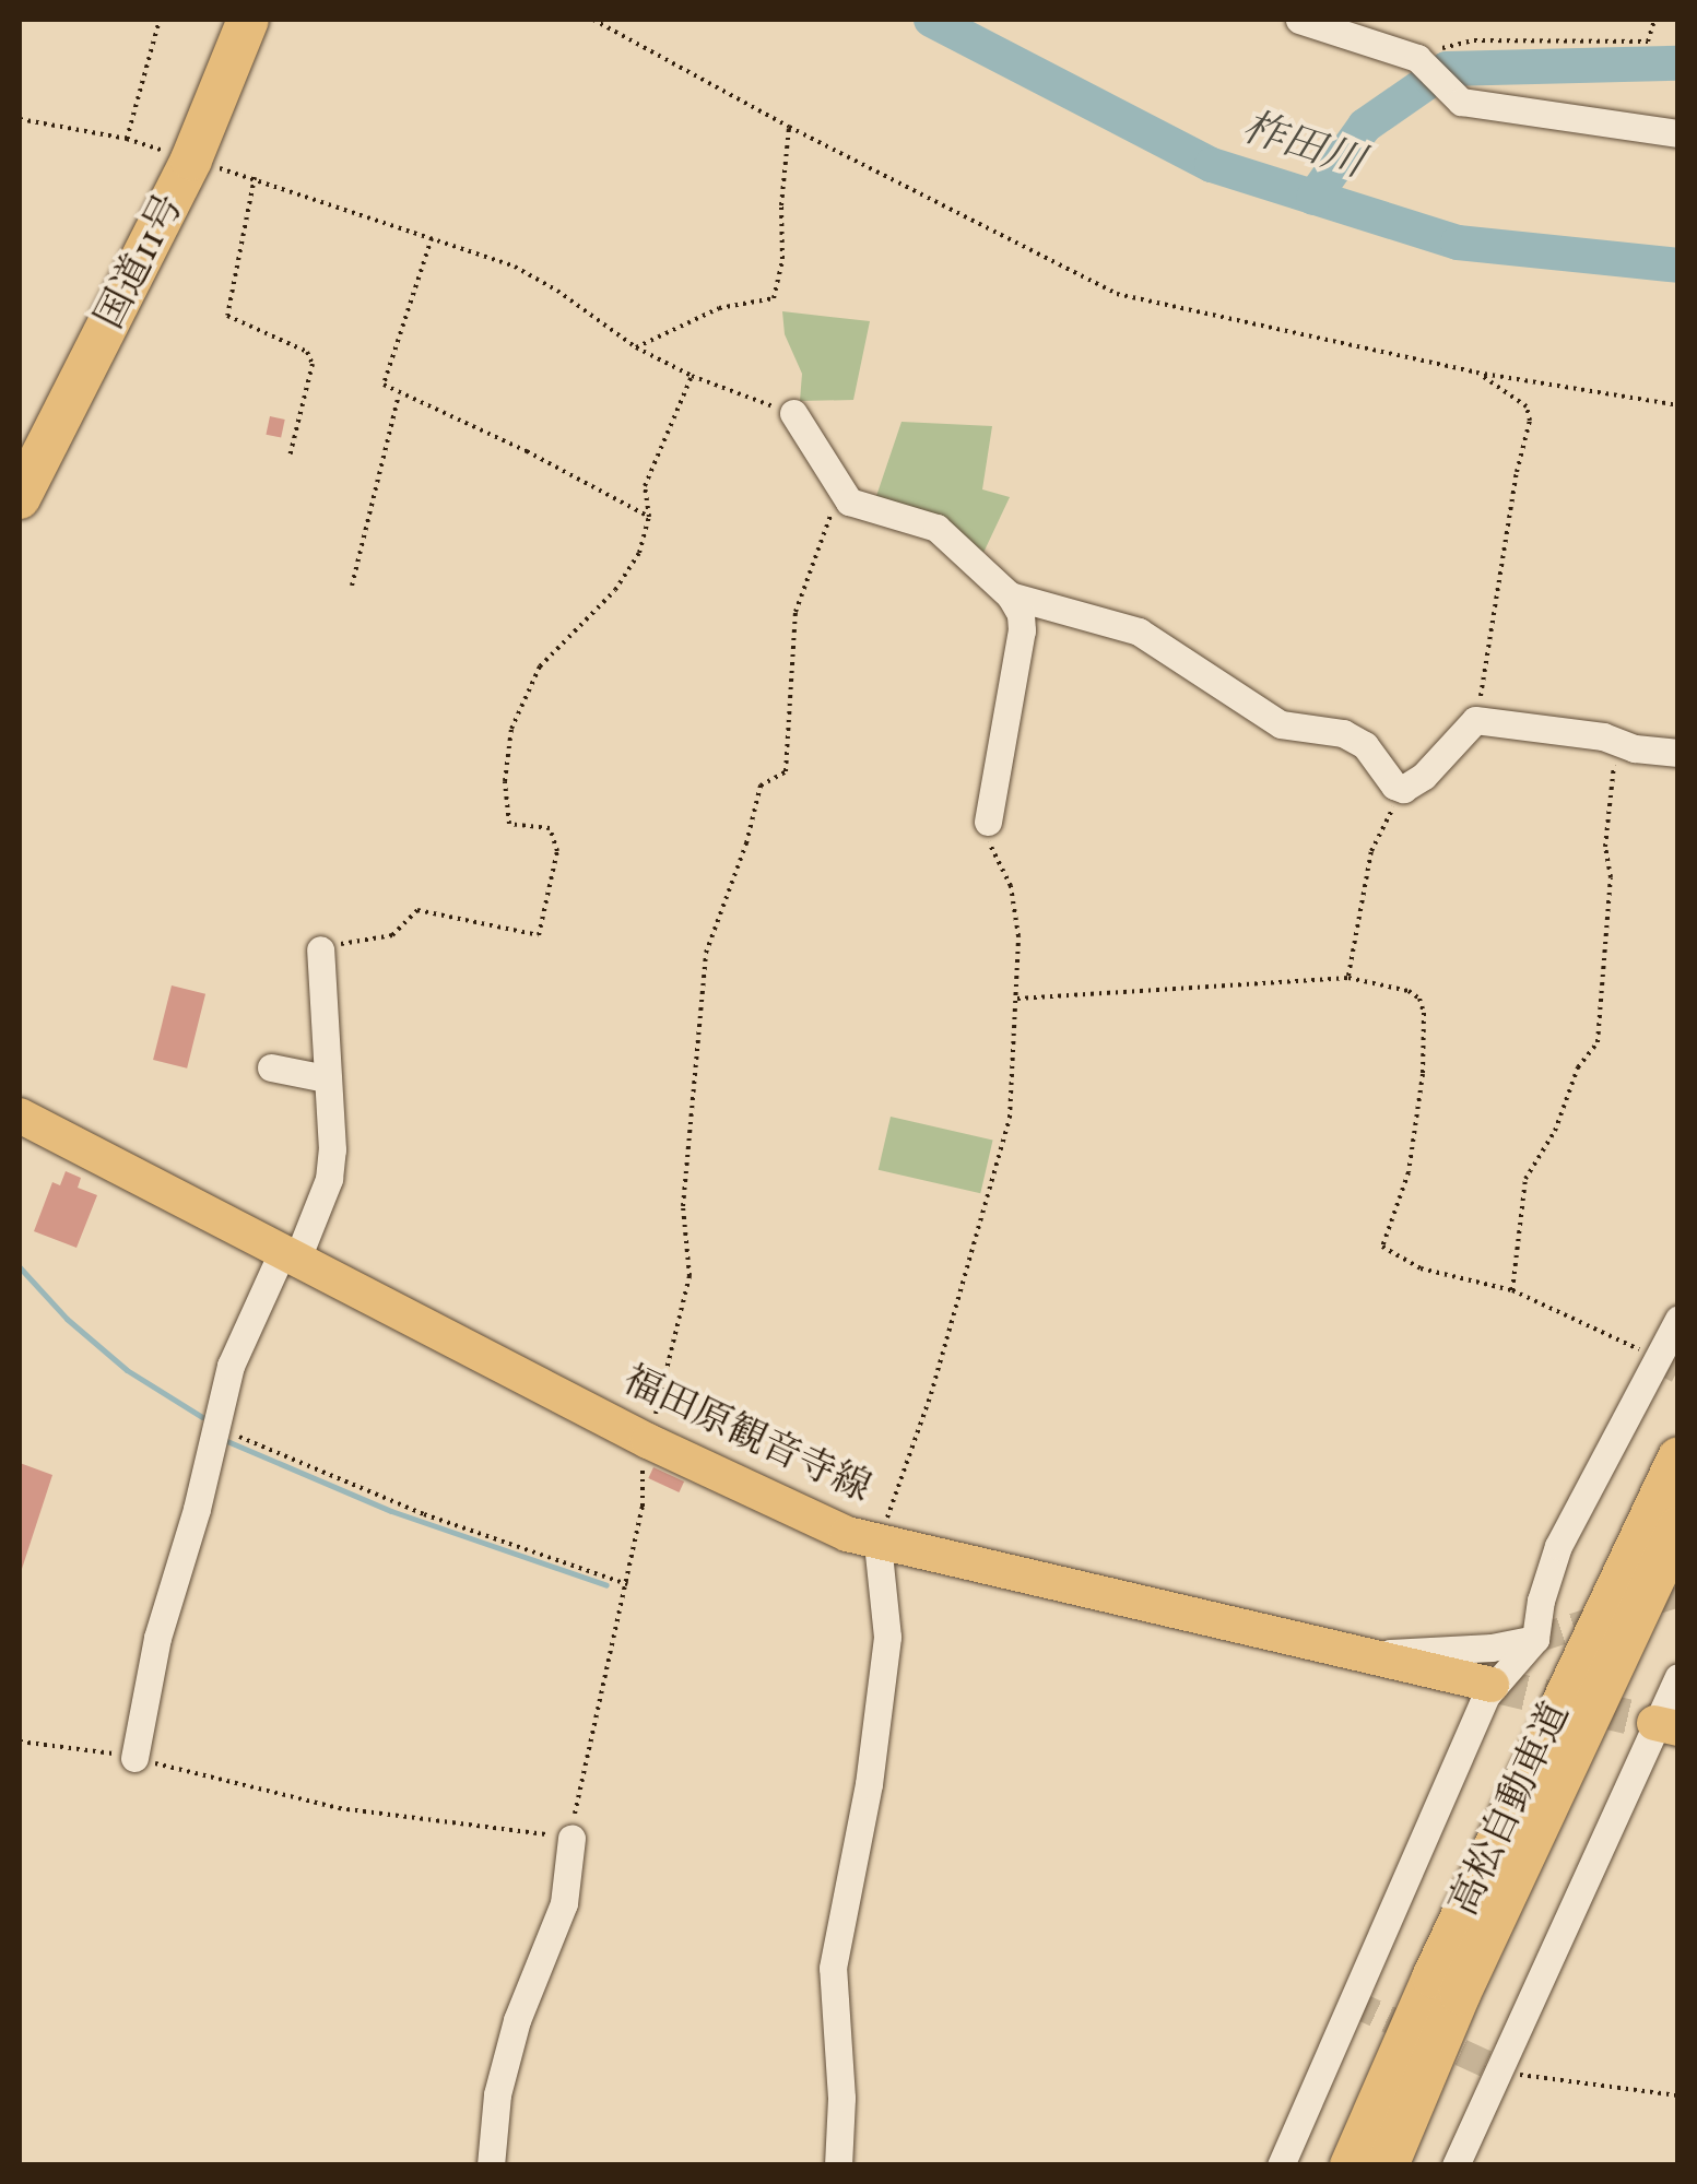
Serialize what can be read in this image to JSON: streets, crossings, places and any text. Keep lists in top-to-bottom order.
{
  "streets": {
    "highway": ["国道11号", "高松自動車道"],
    "main road": ["福田原観音寺線"]
  },
  "water": ["柞田川"]
}
